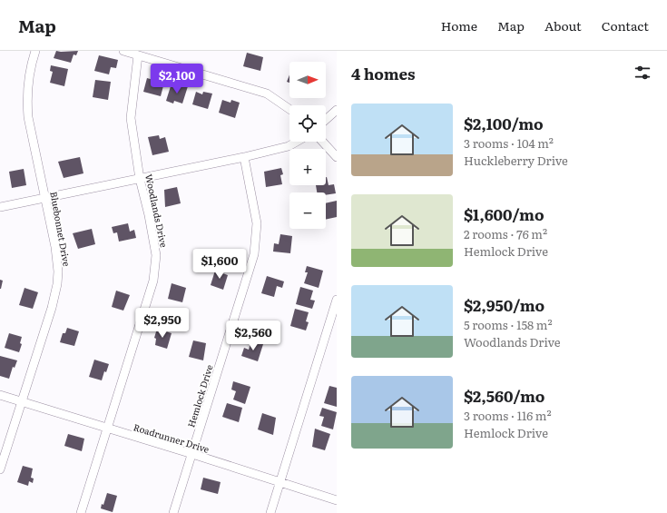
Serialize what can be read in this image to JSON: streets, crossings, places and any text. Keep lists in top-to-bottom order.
{
  "streets": {
    "street": [
      "Woodlands Drive",
      "Bluebonnet Drive",
      "Hemlock Drive",
      "Roadrunner Drive"
    ]
  },
  "crossings": [
    ["Woodlands Drive", "Roadrunner Drive"],
    ["Bluebonnet Drive", "Roadrunner Drive"],
    ["Hemlock Drive", "Roadrunner Drive"]
  ],
  "north": "right",
  "page": {
    "header": "Map",
    "nav": [
      "Home",
      "Map",
      "About",
      "Contact"
    ],
    "heading": "4 homes",
    "map_buttons": ["+", "−"],
    "price": [
      "$2,100",
      "$1,600",
      "$2,950",
      "$2,560"
    ],
    "list": [
      {
        "name": "$2,100/mo",
        "note": "3 rooms · 104 m² · Huckleberry Drive"
      },
      {
        "name": "$1,600/mo",
        "note": "2 rooms · 76 m² · Hemlock Drive"
      },
      {
        "name": "$2,950/mo",
        "note": "5 rooms · 158 m² · Woodlands Drive"
      },
      {
        "name": "$2,560/mo",
        "note": "3 rooms · 116 m² · Hemlock Drive"
      }
    ]
  }
}
